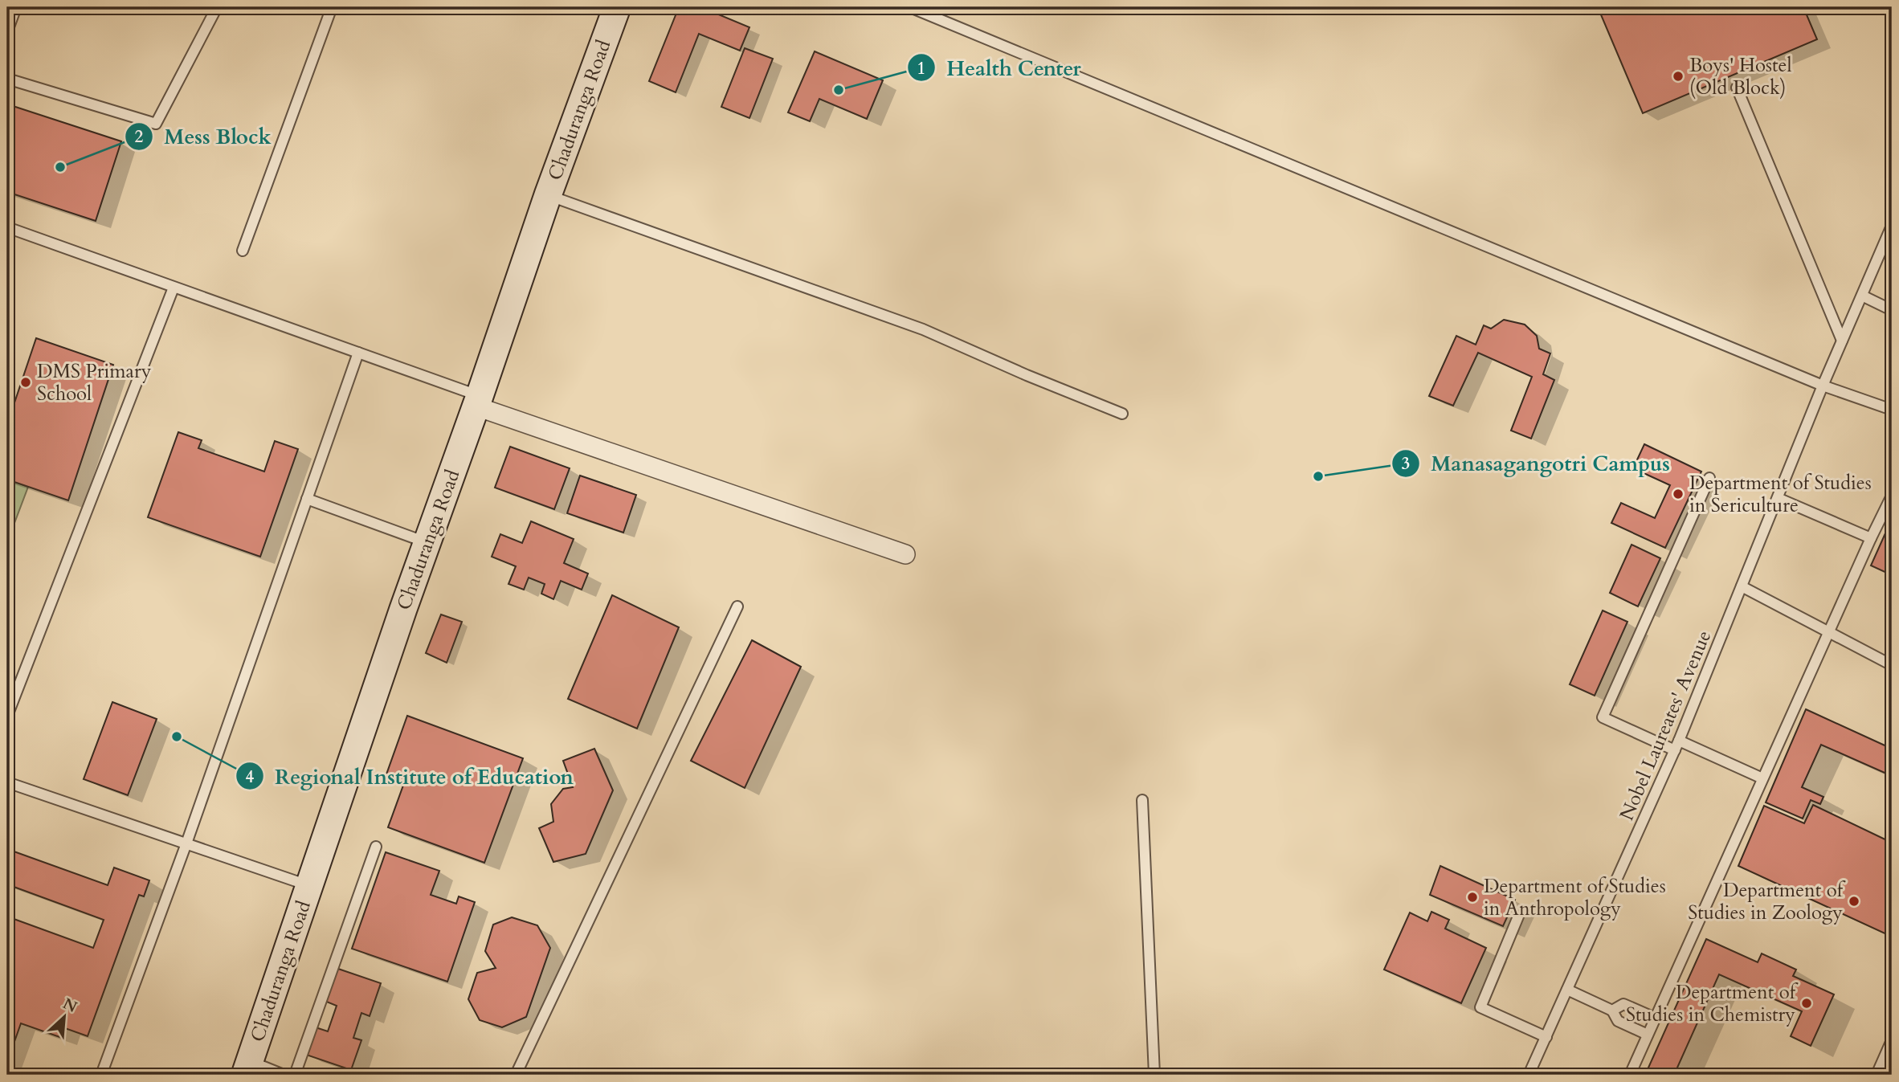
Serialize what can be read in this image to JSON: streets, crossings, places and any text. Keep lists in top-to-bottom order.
{
  "streets": {
    "street": ["Chaduranga Road"],
    "lane": ["Nobel Laureates' Avenue"]
  },
  "places": [
    "Boys' Hostel (Old Block)",
    "Health Center",
    "Mess Block",
    "DMS Primary School",
    "Manasagangotri Campus",
    "Department of Studies in Sericulture",
    "Regional Institute of Education",
    "Department of Studies in Anthropology",
    "Department of Studies in Zoology",
    "Department of Studies in Chemistry"
  ],
  "north": "top right"
}
